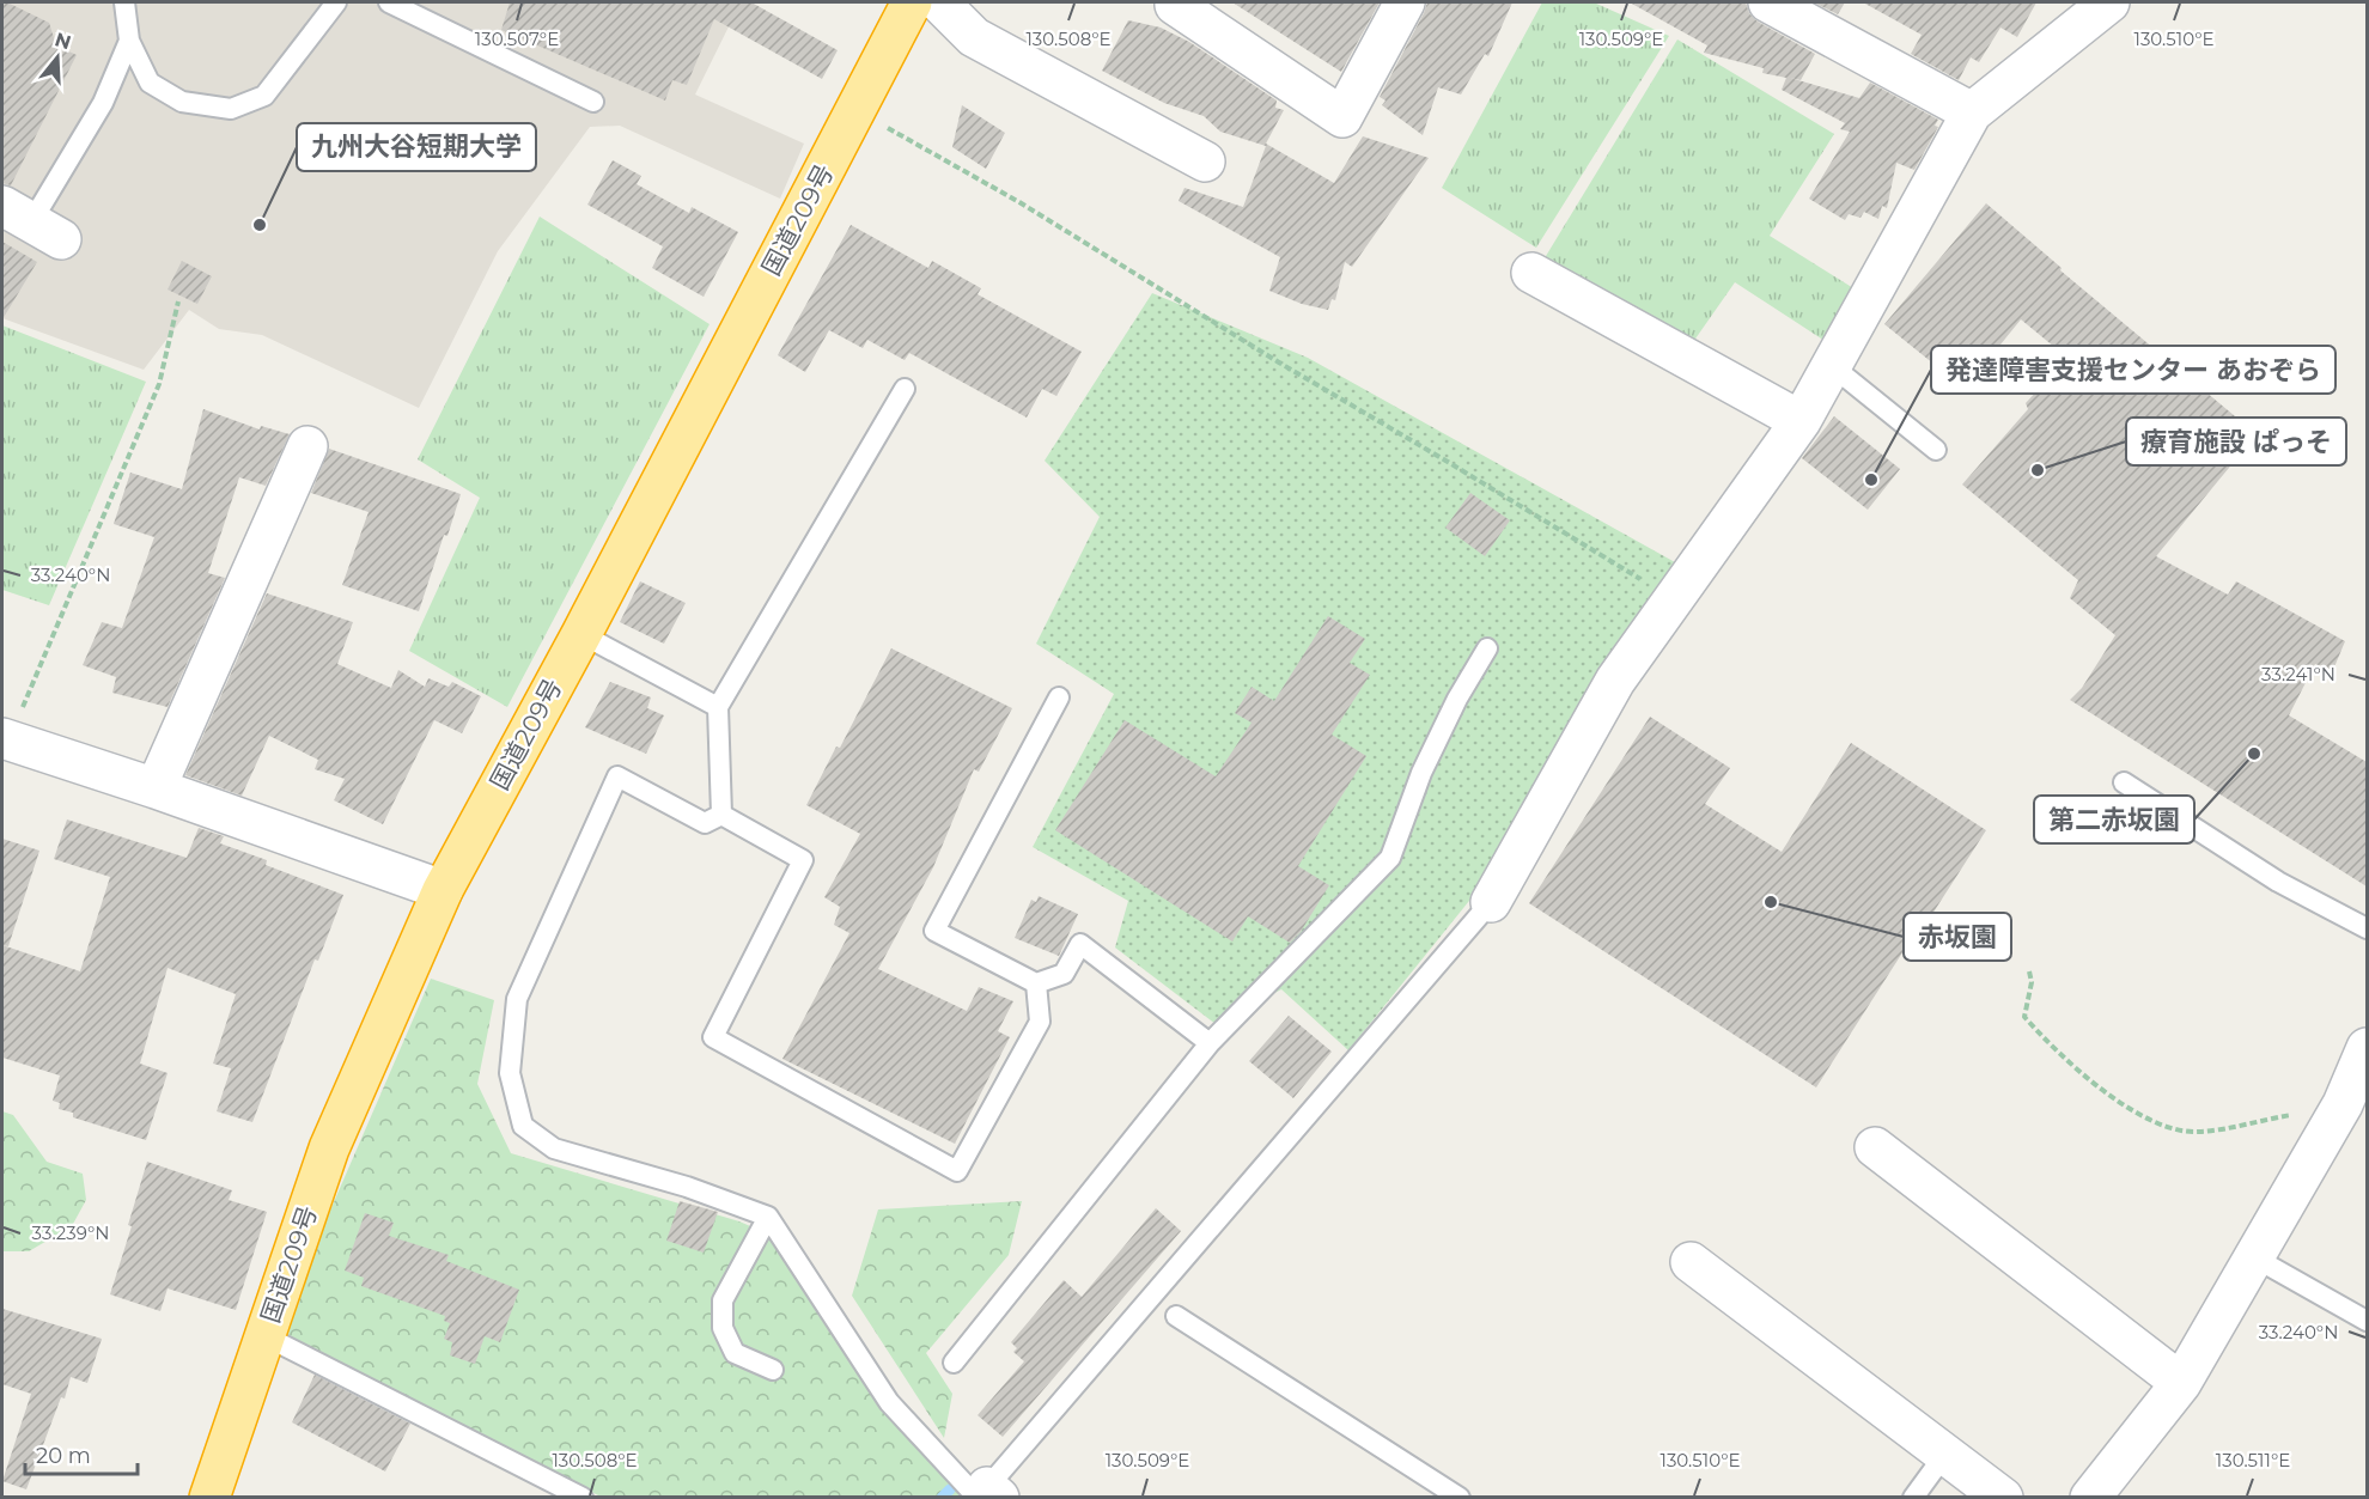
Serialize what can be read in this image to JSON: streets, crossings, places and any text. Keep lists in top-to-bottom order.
{
  "streets": {
    "highway": ["国道209号"]
  },
  "places": [
    "九州大谷短期大学",
    "療育施設 ぱっそ",
    "発達障害支援センター あおぞら",
    "第二赤坂園",
    "赤坂園"
  ],
  "scale_bar": "20 m",
  "north": "top",
  "coordinates": [
    "130.507°E",
    "130.508°E",
    "130.509°E",
    "130.510°E",
    "33.240°N",
    "33.241°N",
    "33.239°N",
    "130.511°E"
  ]
}
